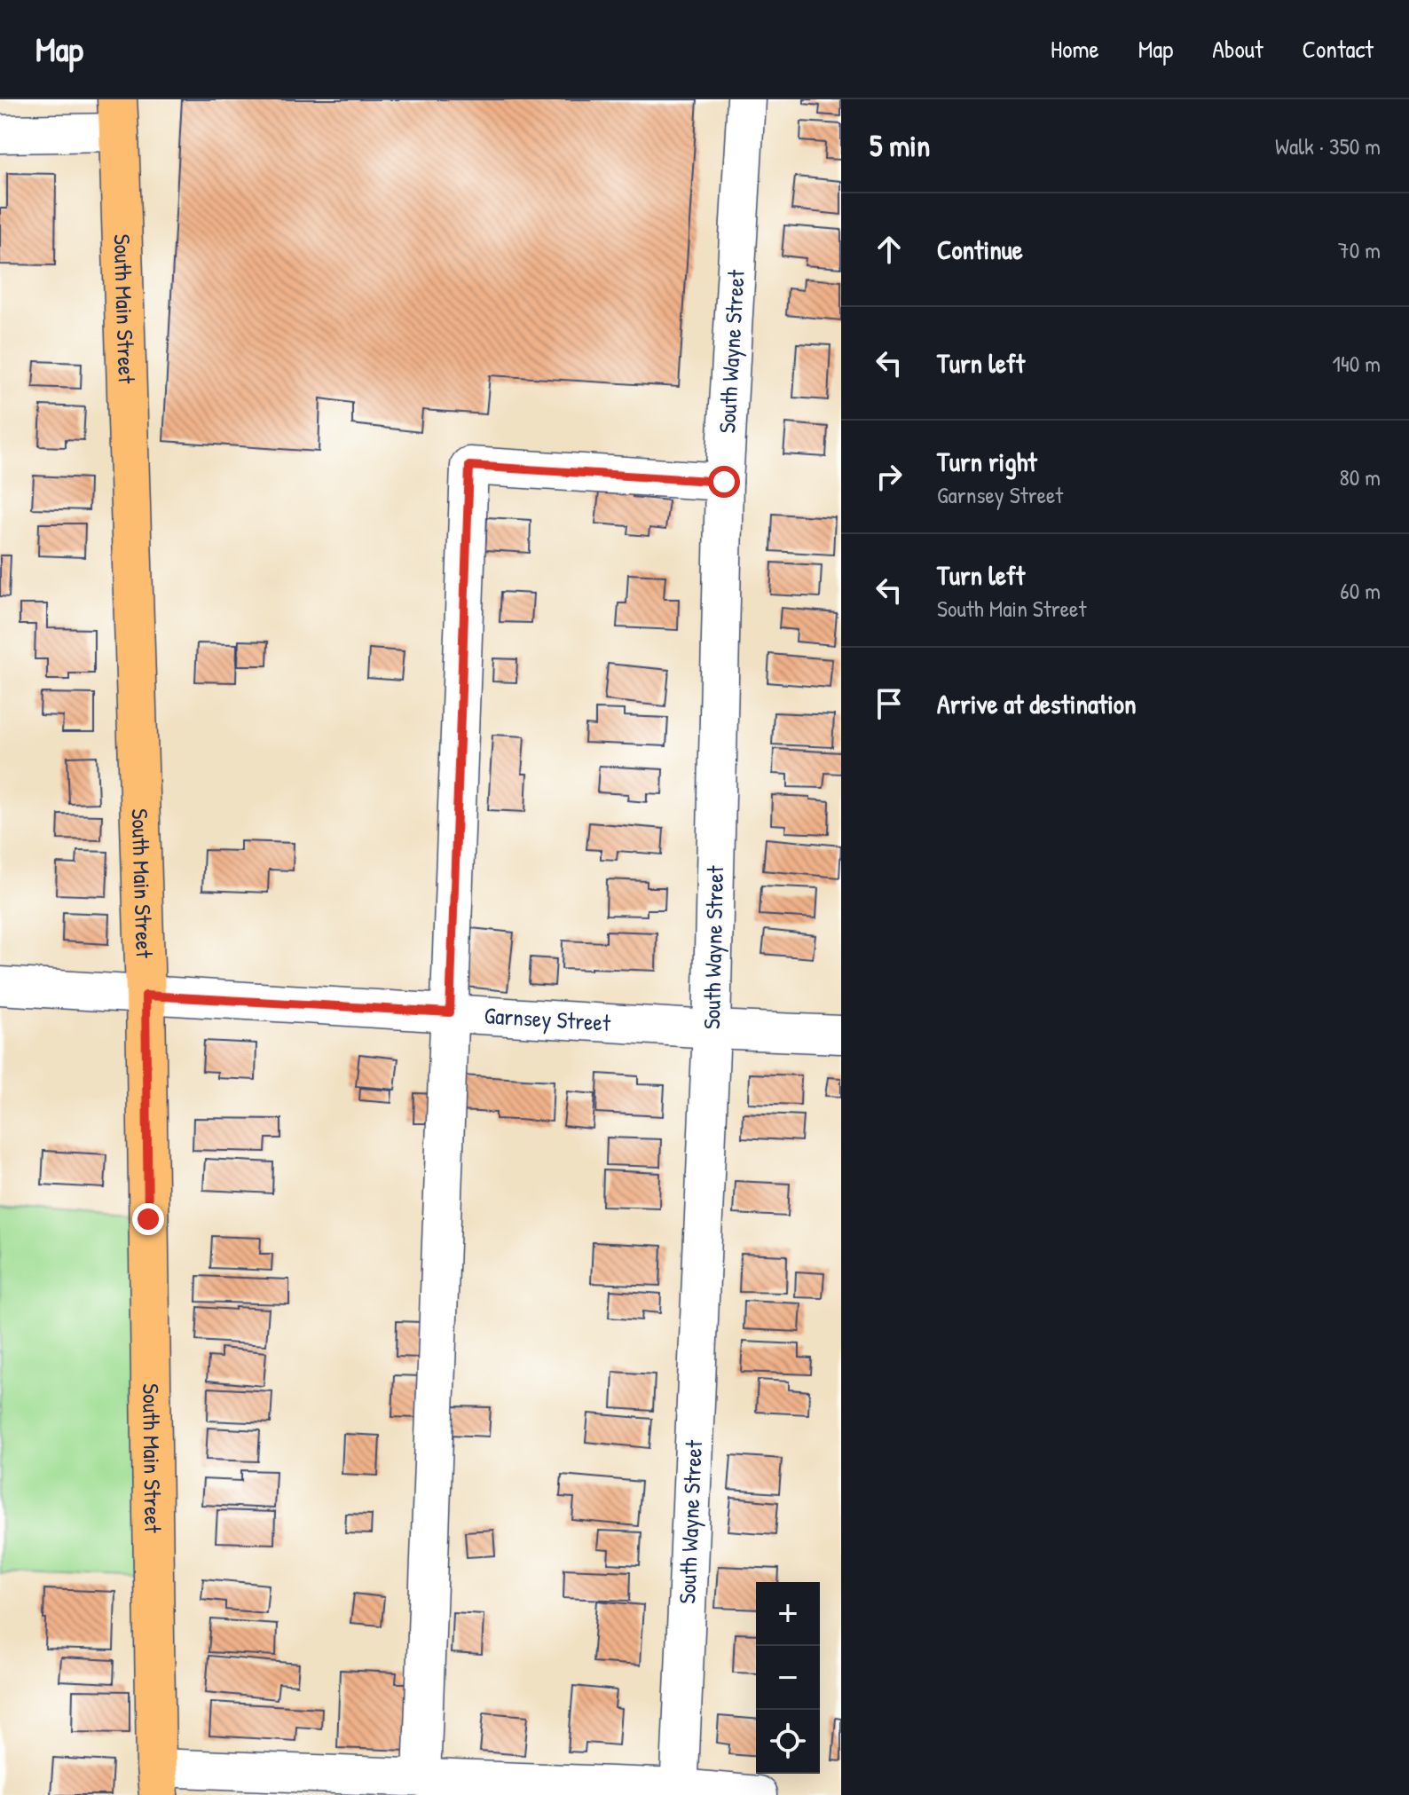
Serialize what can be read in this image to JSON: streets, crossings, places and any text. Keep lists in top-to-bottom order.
{
  "streets": {
    "main road": ["South Main Street"],
    "street": ["South Wayne Street", "Garnsey Street"]
  },
  "crossings": [
    ["South Main Street", "Garnsey Street"],
    ["South Wayne Street", "Garnsey Street"]
  ],
  "page": {
    "header": "Map",
    "nav": [
      "Home",
      "Map",
      "About",
      "Contact"
    ],
    "heading": ["5 min", "Walk · 350 m"],
    "list": [
      ["Continue", "70 m"],
      ["Turn left", "140 m"],
      ["Turn right", "Garnsey Street", "80 m"],
      ["Turn left", "South Main Street", "60 m"],
      "Arrive at destination"
    ],
    "map_buttons": ["+", "−"]
  }
}
